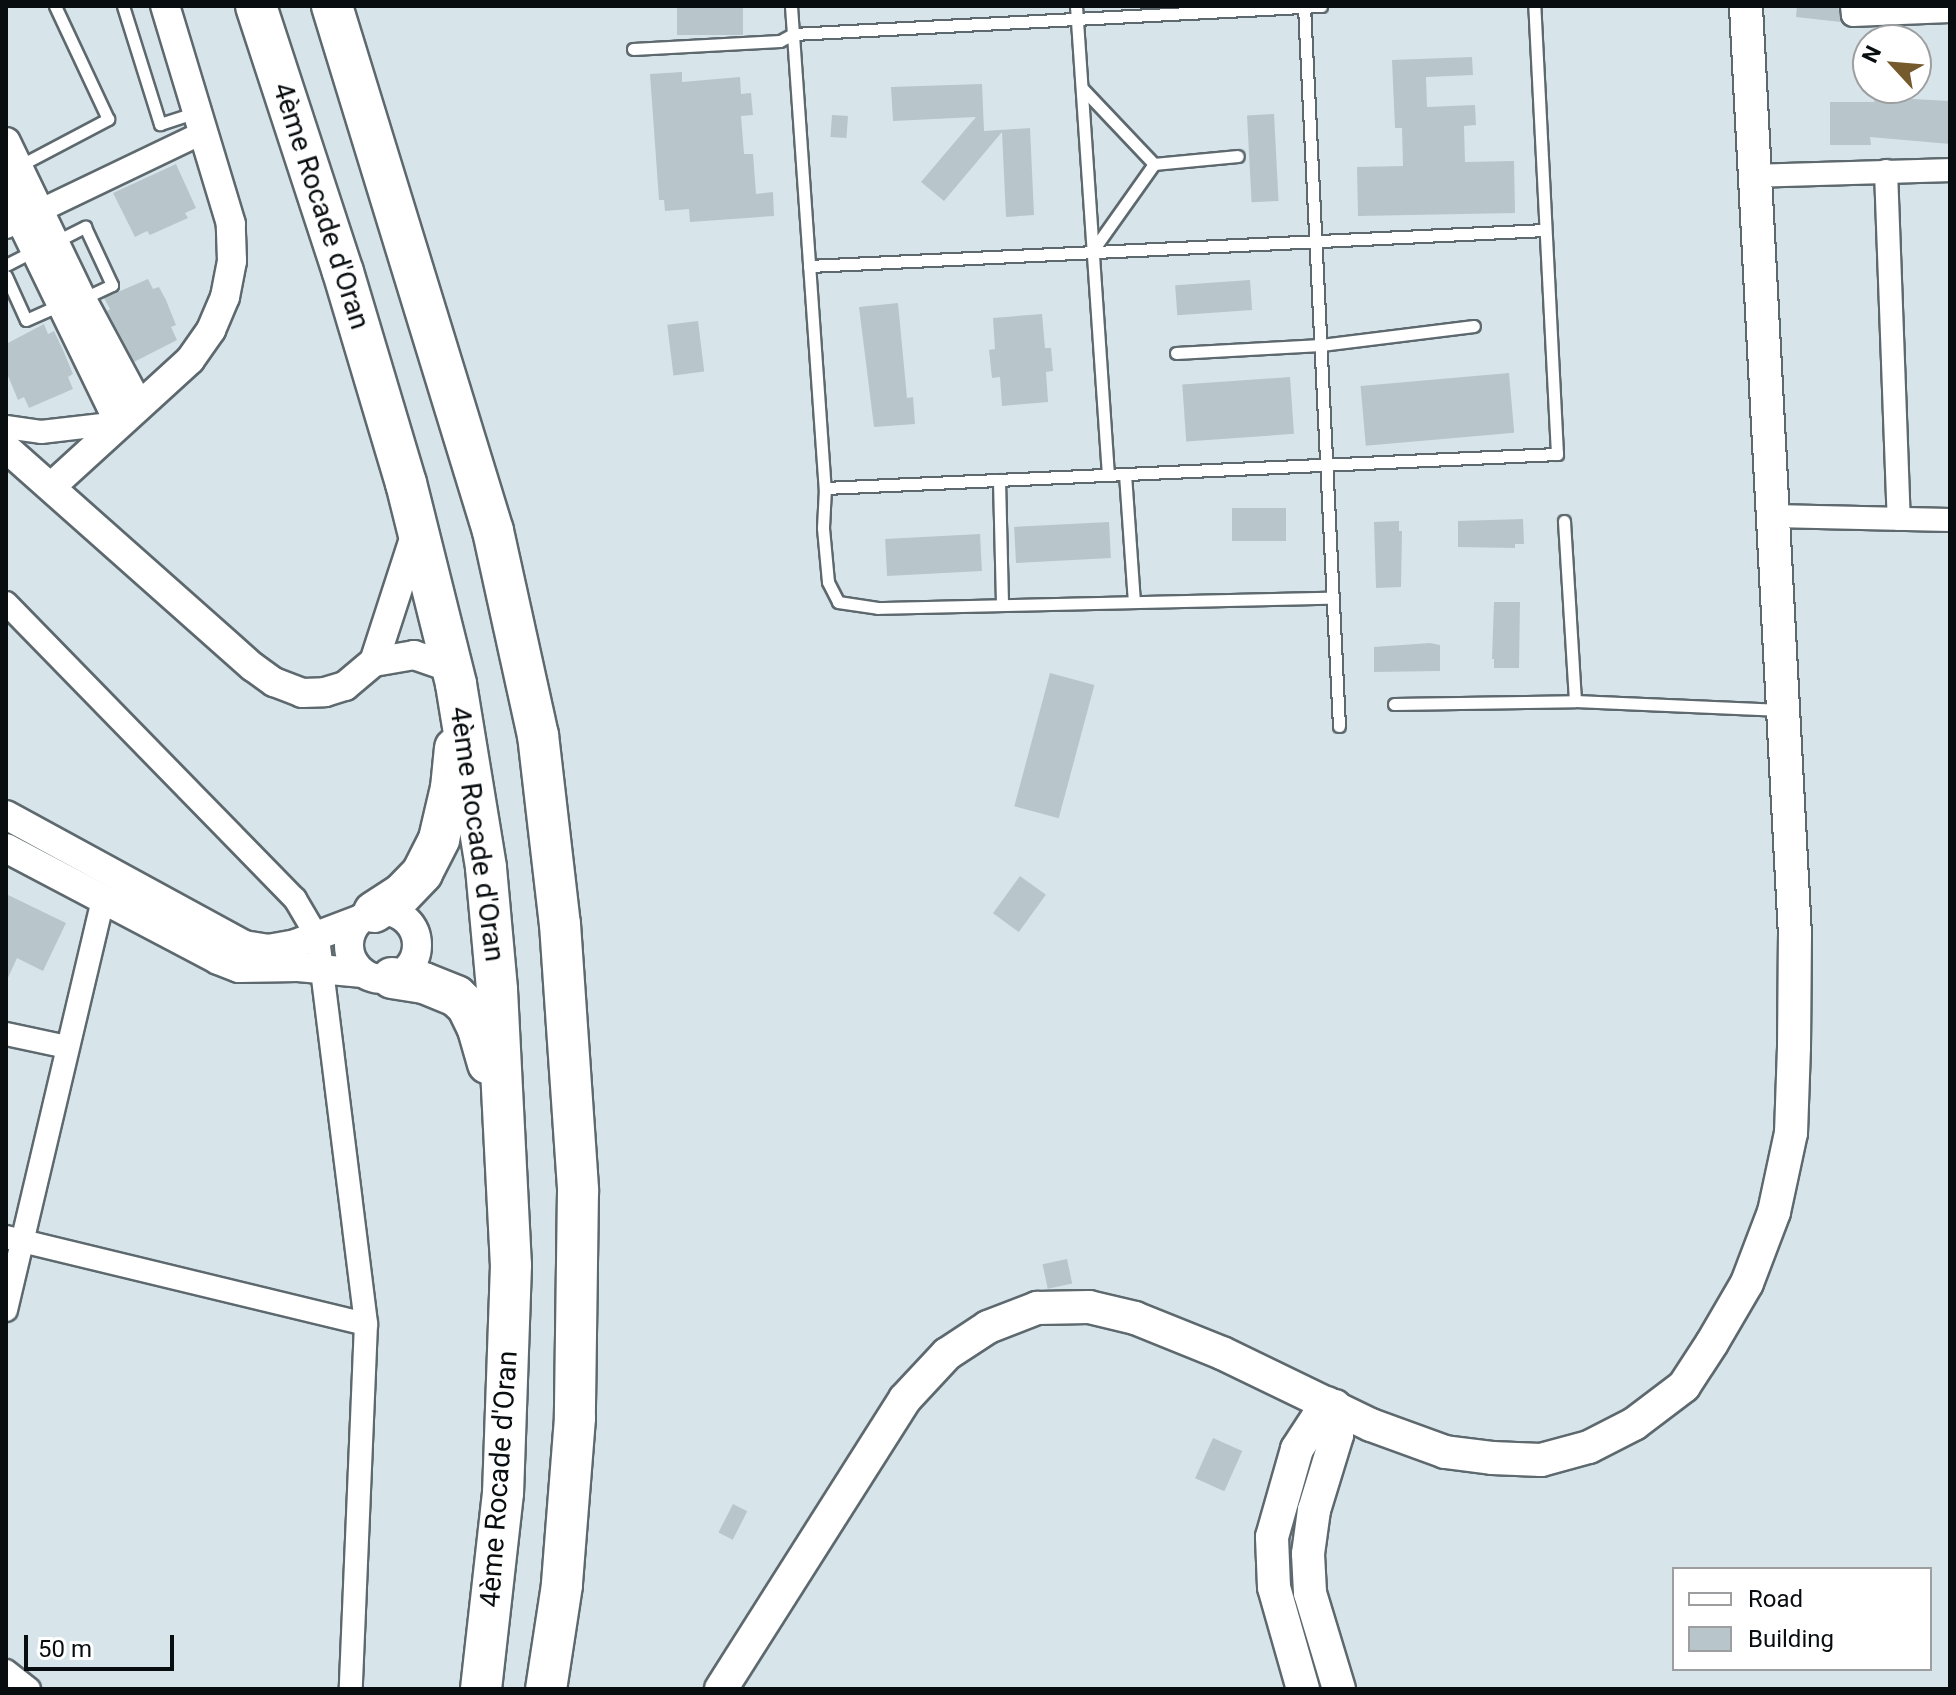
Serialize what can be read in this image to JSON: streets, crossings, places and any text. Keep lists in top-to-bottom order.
{
  "streets": {
    "highway": ["4ème Rocade d'Oran"]
  },
  "legend": ["Road", "Building"],
  "scale_bar": "50 m",
  "north": "top left"
}
